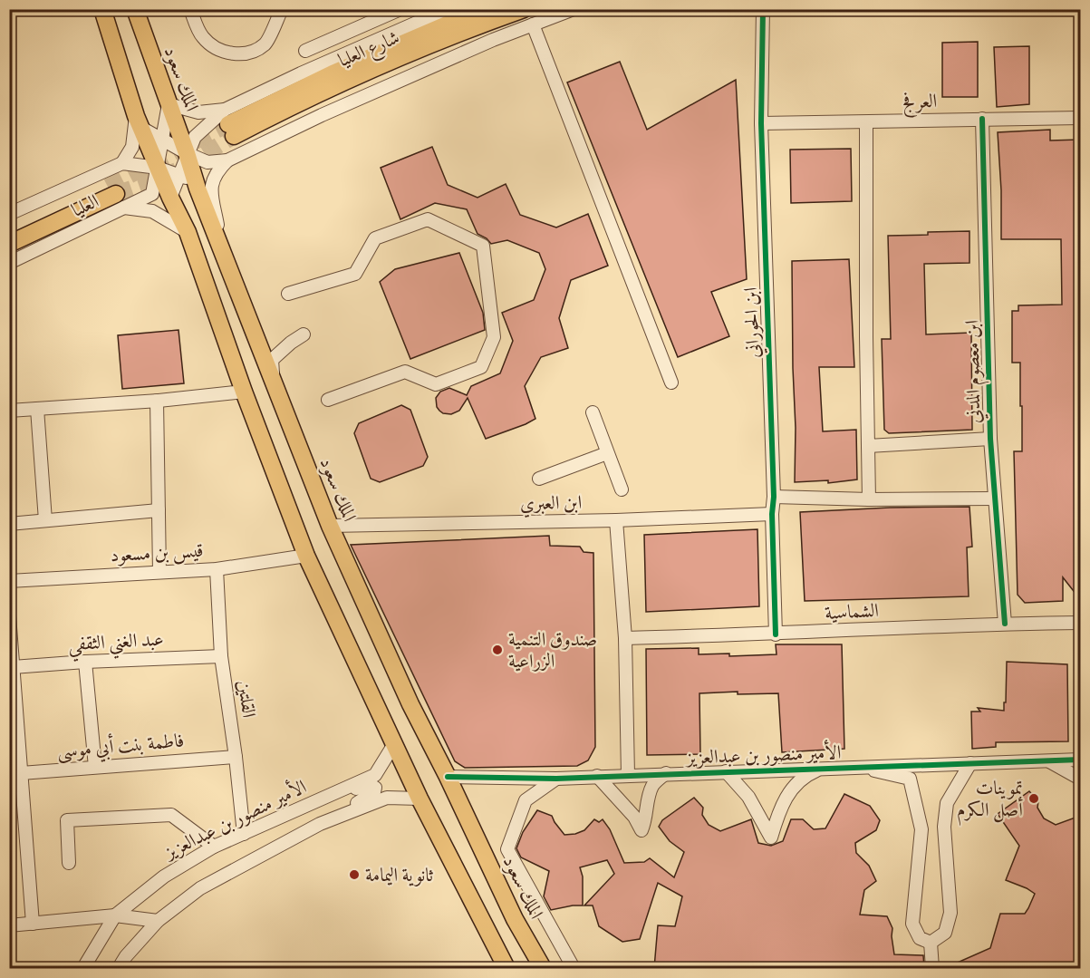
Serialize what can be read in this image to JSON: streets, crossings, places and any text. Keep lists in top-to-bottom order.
{
  "streets": {
    "main road": ["شارع العليا", "الملك سعود"],
    "street": [
      "العرفج",
      "العليا",
      "ابن الحوراني",
      "ابن معصوم المدني",
      "ابن العبري",
      "قيس بن مسعود",
      "الشماسية",
      "عبد الغني الثقفي",
      "القلتين",
      "فاطمة بنت أبي موسى",
      "الأمير منصور بن عبدالعزيز"
    ]
  },
  "crossings": [
    ["الملك سعود", "العليا"],
    ["الملك سعود", "ابن العبري"],
    ["الملك سعود", "الأمير منصور بن عبدالعزيز"],
    ["العرفج", "ابن الحوراني"],
    ["العرفج", "ابن معصوم المدني"],
    ["ابن الحوراني", "ابن العبري"],
    ["ابن الحوراني", "الشماسية"],
    ["ابن معصوم المدني", "الشماسية"],
    ["قيس بن مسعود", "القلتين"],
    ["عبد الغني الثقفي", "القلتين"],
    ["القلتين", "فاطمة بنت أبي موسى"],
    ["القلتين", "الأمير منصور بن عبدالعزيز"]
  ],
  "places": ["صندوق التنمية الزراعية", "تموينات أصل الكرم", "ثانوية اليمامة"]
}
